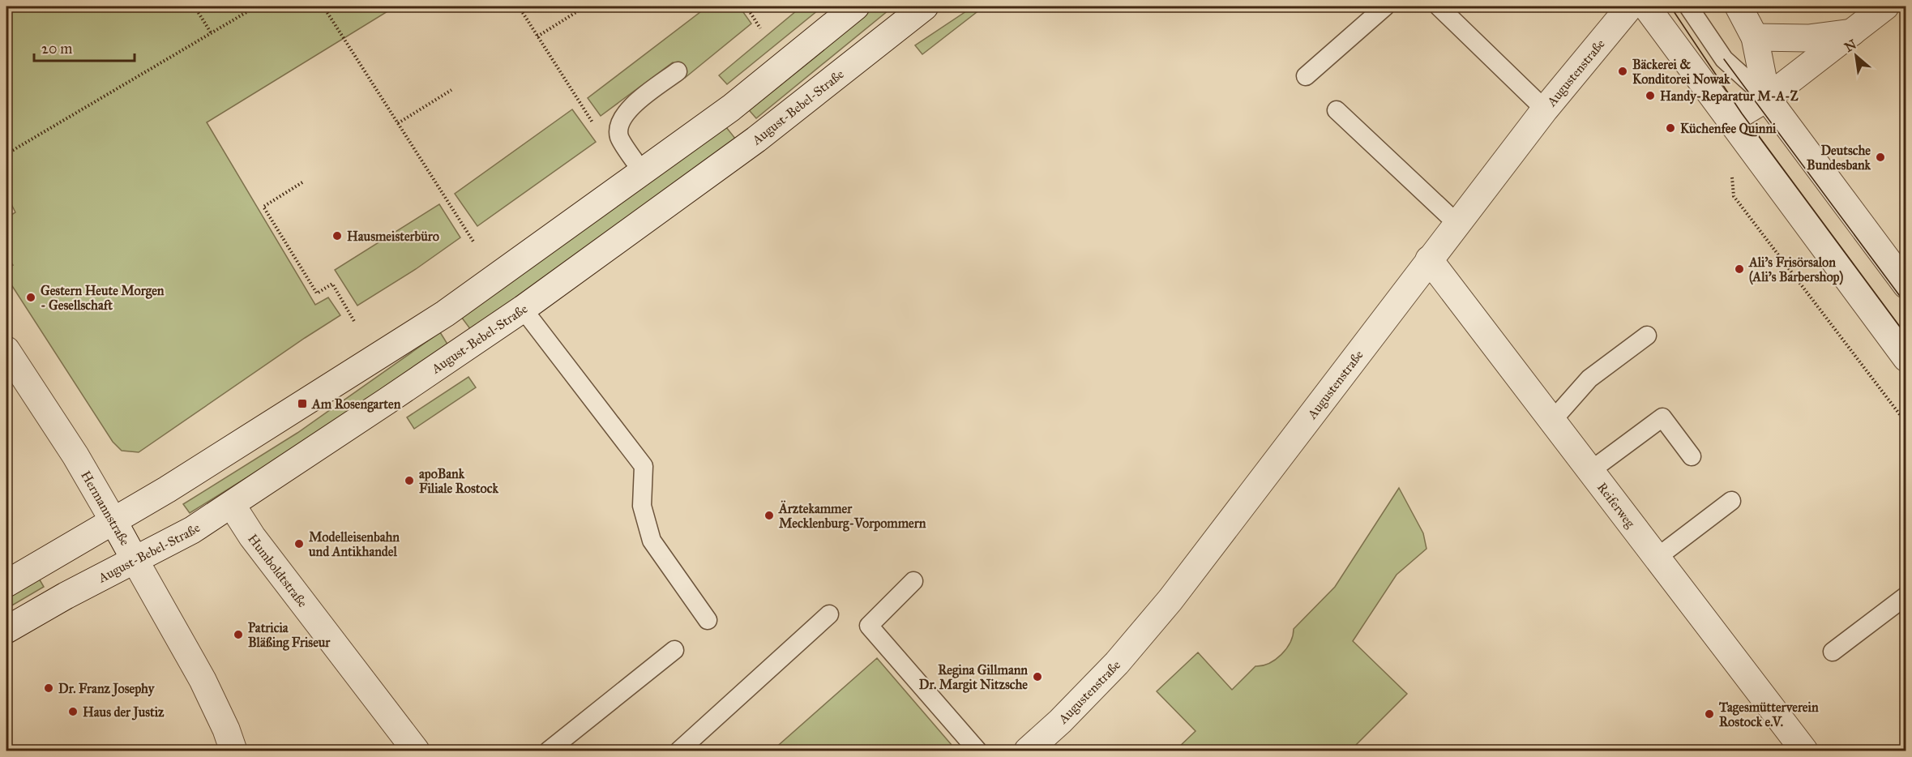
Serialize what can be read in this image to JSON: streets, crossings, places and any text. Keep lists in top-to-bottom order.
{
  "streets": {
    "street": [
      "Augustenstraße",
      "August-Bebel-Straße",
      "Reiferweg",
      "Hermannstraße",
      "Humboldtstraße"
    ]
  },
  "crossings": [
    ["Augustenstraße", "Reiferweg"],
    ["August-Bebel-Straße", "Hermannstraße"],
    ["August-Bebel-Straße", "Humboldtstraße"]
  ],
  "places": {
    "other": [
      "Bäckerei & Konditorei Nowak",
      "Handy-Reparatur M-A-Z",
      "Küchenfee Quinni",
      "Deutsche Bundesbank",
      "Hausmeisterbüro",
      "Ali's Frisörsalon (Ali's Barbershop)",
      "Gestern Heute Morgen - Gesellschaft",
      "apoBank Filiale Rostock",
      "Ärztekammer Mecklenburg-Vorpommern",
      "Modelleisenbahn und Antikhandel",
      "Patricia Bläßing Friseur",
      "Regina Gillmann Dr. Margit Nitzsche",
      "Dr. Franz Josephy",
      "Haus der Justiz",
      "Tagesmütterverein Rostock e.V."
    ],
    "transit": ["Am Rosengarten"]
  },
  "scale_bar": "20 m",
  "north": "top left"
}
